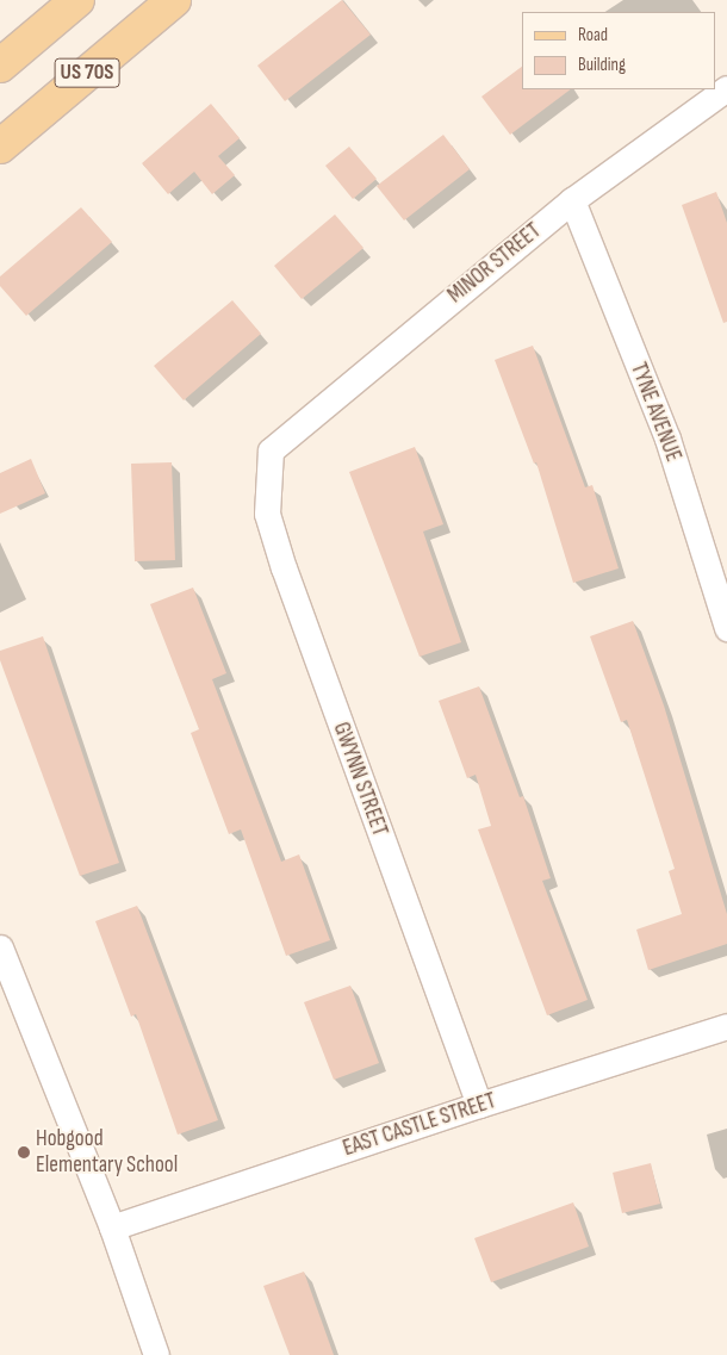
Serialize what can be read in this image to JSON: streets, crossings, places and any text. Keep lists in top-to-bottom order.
{
  "streets": {
    "main road": ["US 70S"],
    "street": [
      "MINOR STREET",
      "TYNE AVENUE",
      "GWYNN STREET",
      "EAST CASTLE STREET"
    ]
  },
  "crossings": [
    ["MINOR STREET", "TYNE AVENUE"],
    ["MINOR STREET", "GWYNN STREET"],
    ["GWYNN STREET", "EAST CASTLE STREET"]
  ],
  "places": ["Hobgood Elementary School"],
  "legend": ["Road", "Building"]
}
